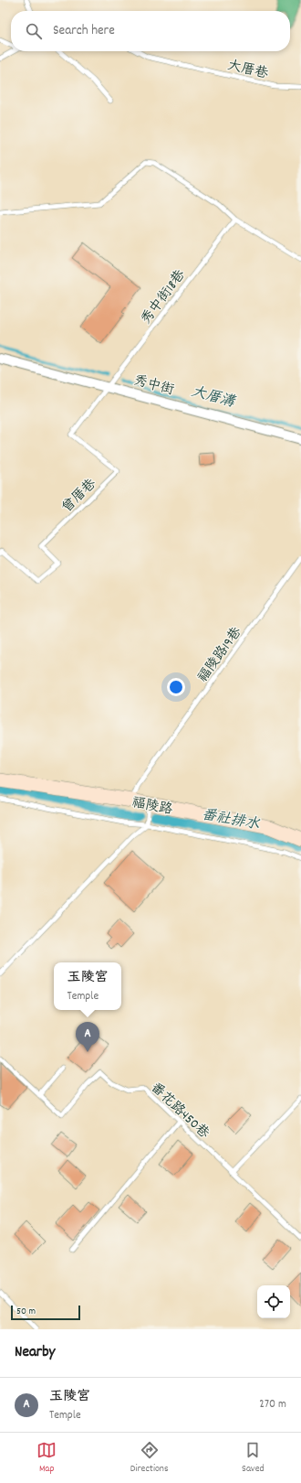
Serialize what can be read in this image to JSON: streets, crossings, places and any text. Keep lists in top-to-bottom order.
{
  "streets": {
    "street": ["秀中街", "福陵路"],
    "lane": [
      "大厝巷",
      "秀中街18巷",
      "曾厝巷",
      "福陵路19巷",
      "番花路450巷"
    ]
  },
  "crossings": [
    ["秀中街18巷", "秀中街"],
    ["秀中街18巷", "曾厝巷"],
    ["秀中街", "曾厝巷"],
    ["福陵路19巷", "福陵路"]
  ],
  "water": ["大厝溝", "番社排水"],
  "scale_bar": "50 m",
  "page": {
    "search": "Search here",
    "popup": ["玉陵宮", "Temple"],
    "pins": "A",
    "scale": "50 m",
    "heading": "Nearby",
    "list": [
      {
        "mark": "A",
        "name": "玉陵宮",
        "note": "Temple",
        "value": "270 m"
      }
    ],
    "nav": ["Map", "Directions", "Saved"]
  }
}
